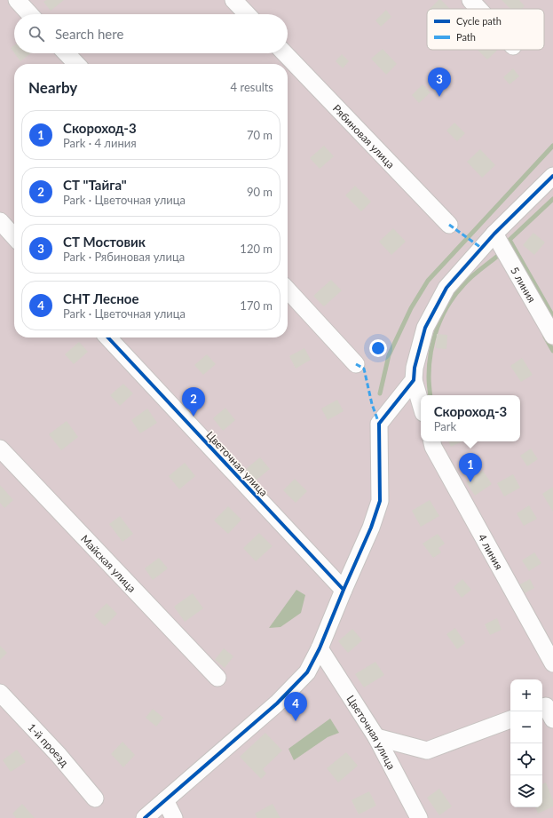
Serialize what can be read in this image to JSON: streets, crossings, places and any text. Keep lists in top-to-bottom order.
{
  "streets": {
    "street": [
      "Рябиновая улица",
      "5 линия",
      "Цветочная улица",
      "4 линия",
      "Майская улица",
      "1-й проезд"
    ]
  },
  "legend": ["Cycle path", "Path"],
  "page": {
    "search": "Search here",
    "heading": ["Nearby", "4 results"],
    "pins": [
      "3",
      "2",
      "1",
      "4"
    ],
    "list": [
      {
        "mark": "1",
        "name": "Скороход-3",
        "note": "Park · 4 линия",
        "value": "70 m"
      },
      {
        "mark": "2",
        "name": "СТ \"Тайга\"",
        "note": "Park · Цветочная улица",
        "value": "90 m"
      },
      {
        "mark": "3",
        "name": "СТ Мостовик",
        "note": "Park · Рябиновая улица",
        "value": "120 m"
      },
      {
        "mark": "4",
        "name": "СНТ Лесное",
        "note": "Park · Цветочная улица",
        "value": "170 m"
      }
    ],
    "popup": ["Скороход-3", "Park"],
    "map_buttons": ["+", "−"]
  }
}
